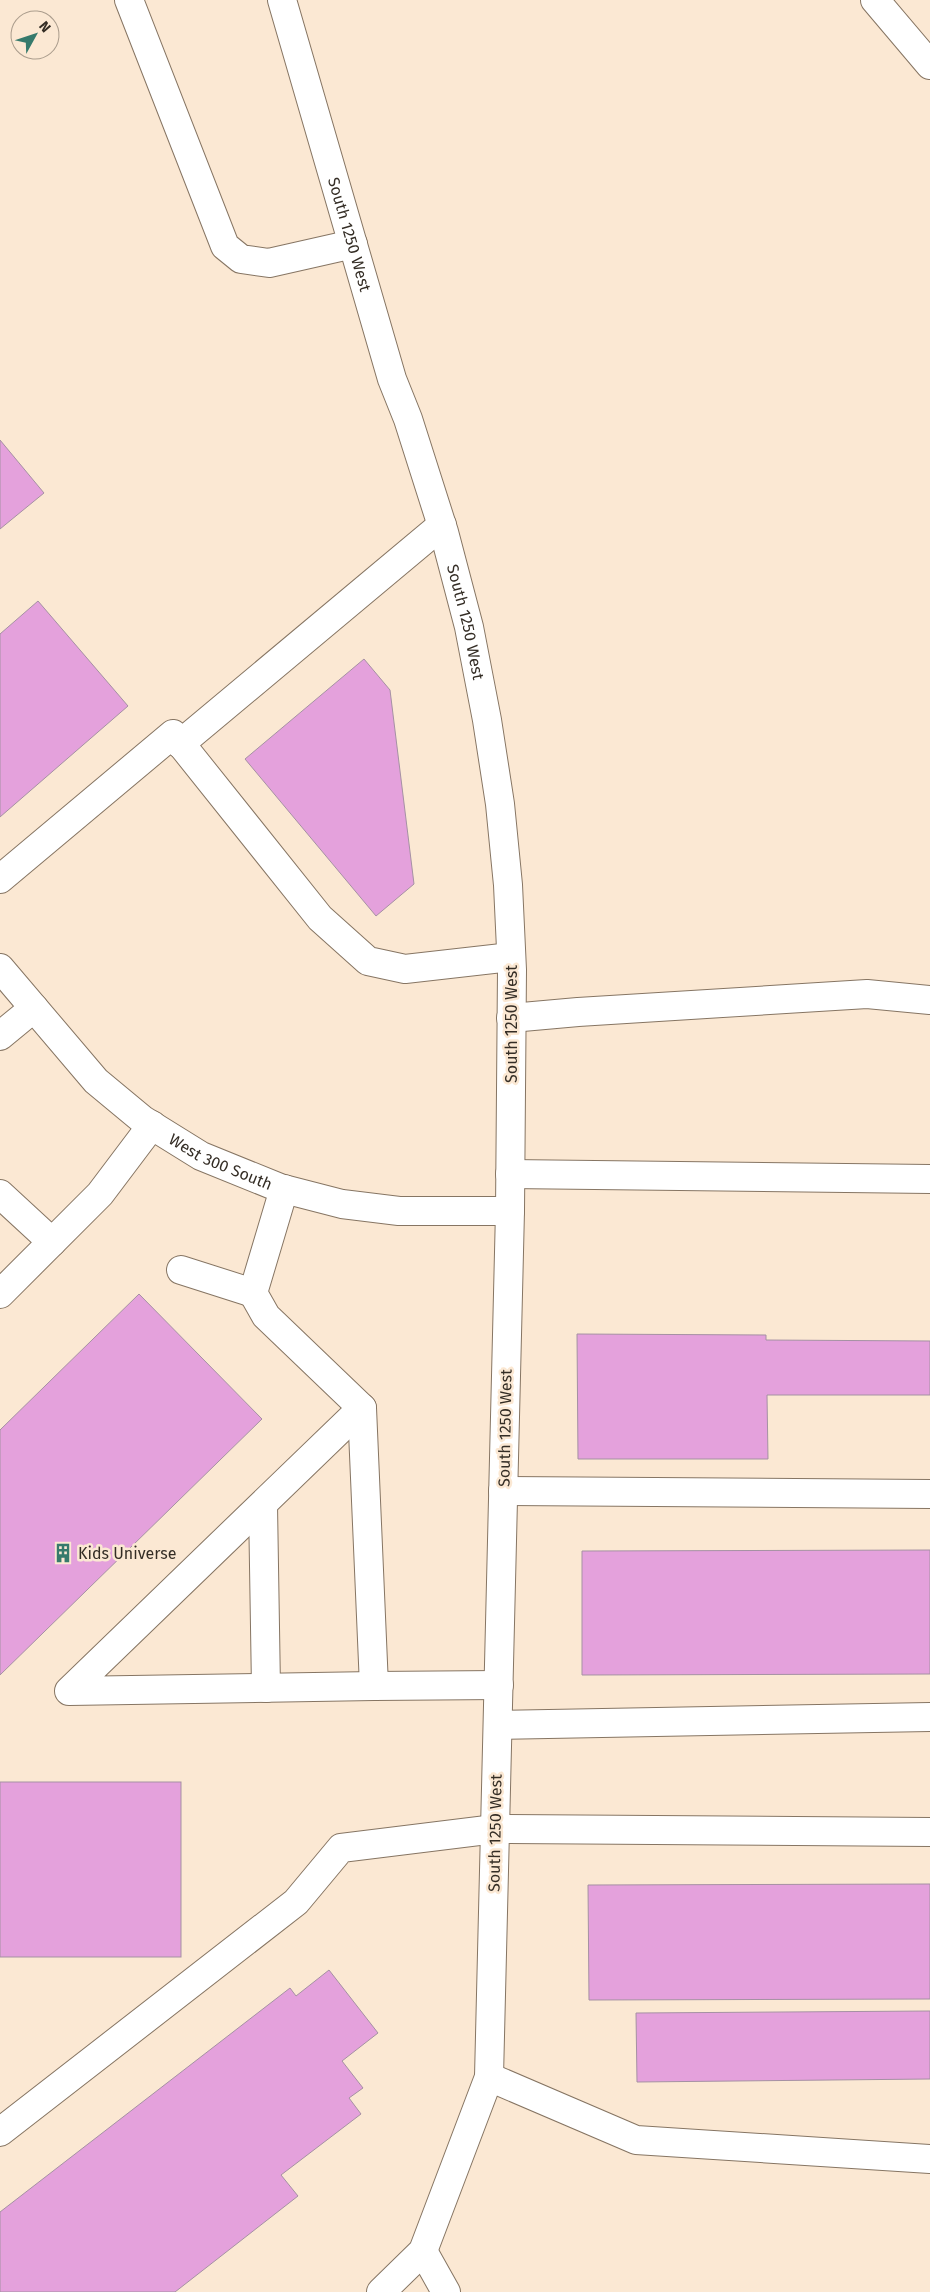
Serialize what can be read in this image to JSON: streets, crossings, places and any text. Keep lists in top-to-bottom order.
{
  "streets": {
    "street": ["South 1250 West", "West 300 South"]
  },
  "crossings": [
    ["South 1250 West", "West 300 South"]
  ],
  "places": {
    "building": ["Kids Universe"]
  },
  "north": "top right"
}
